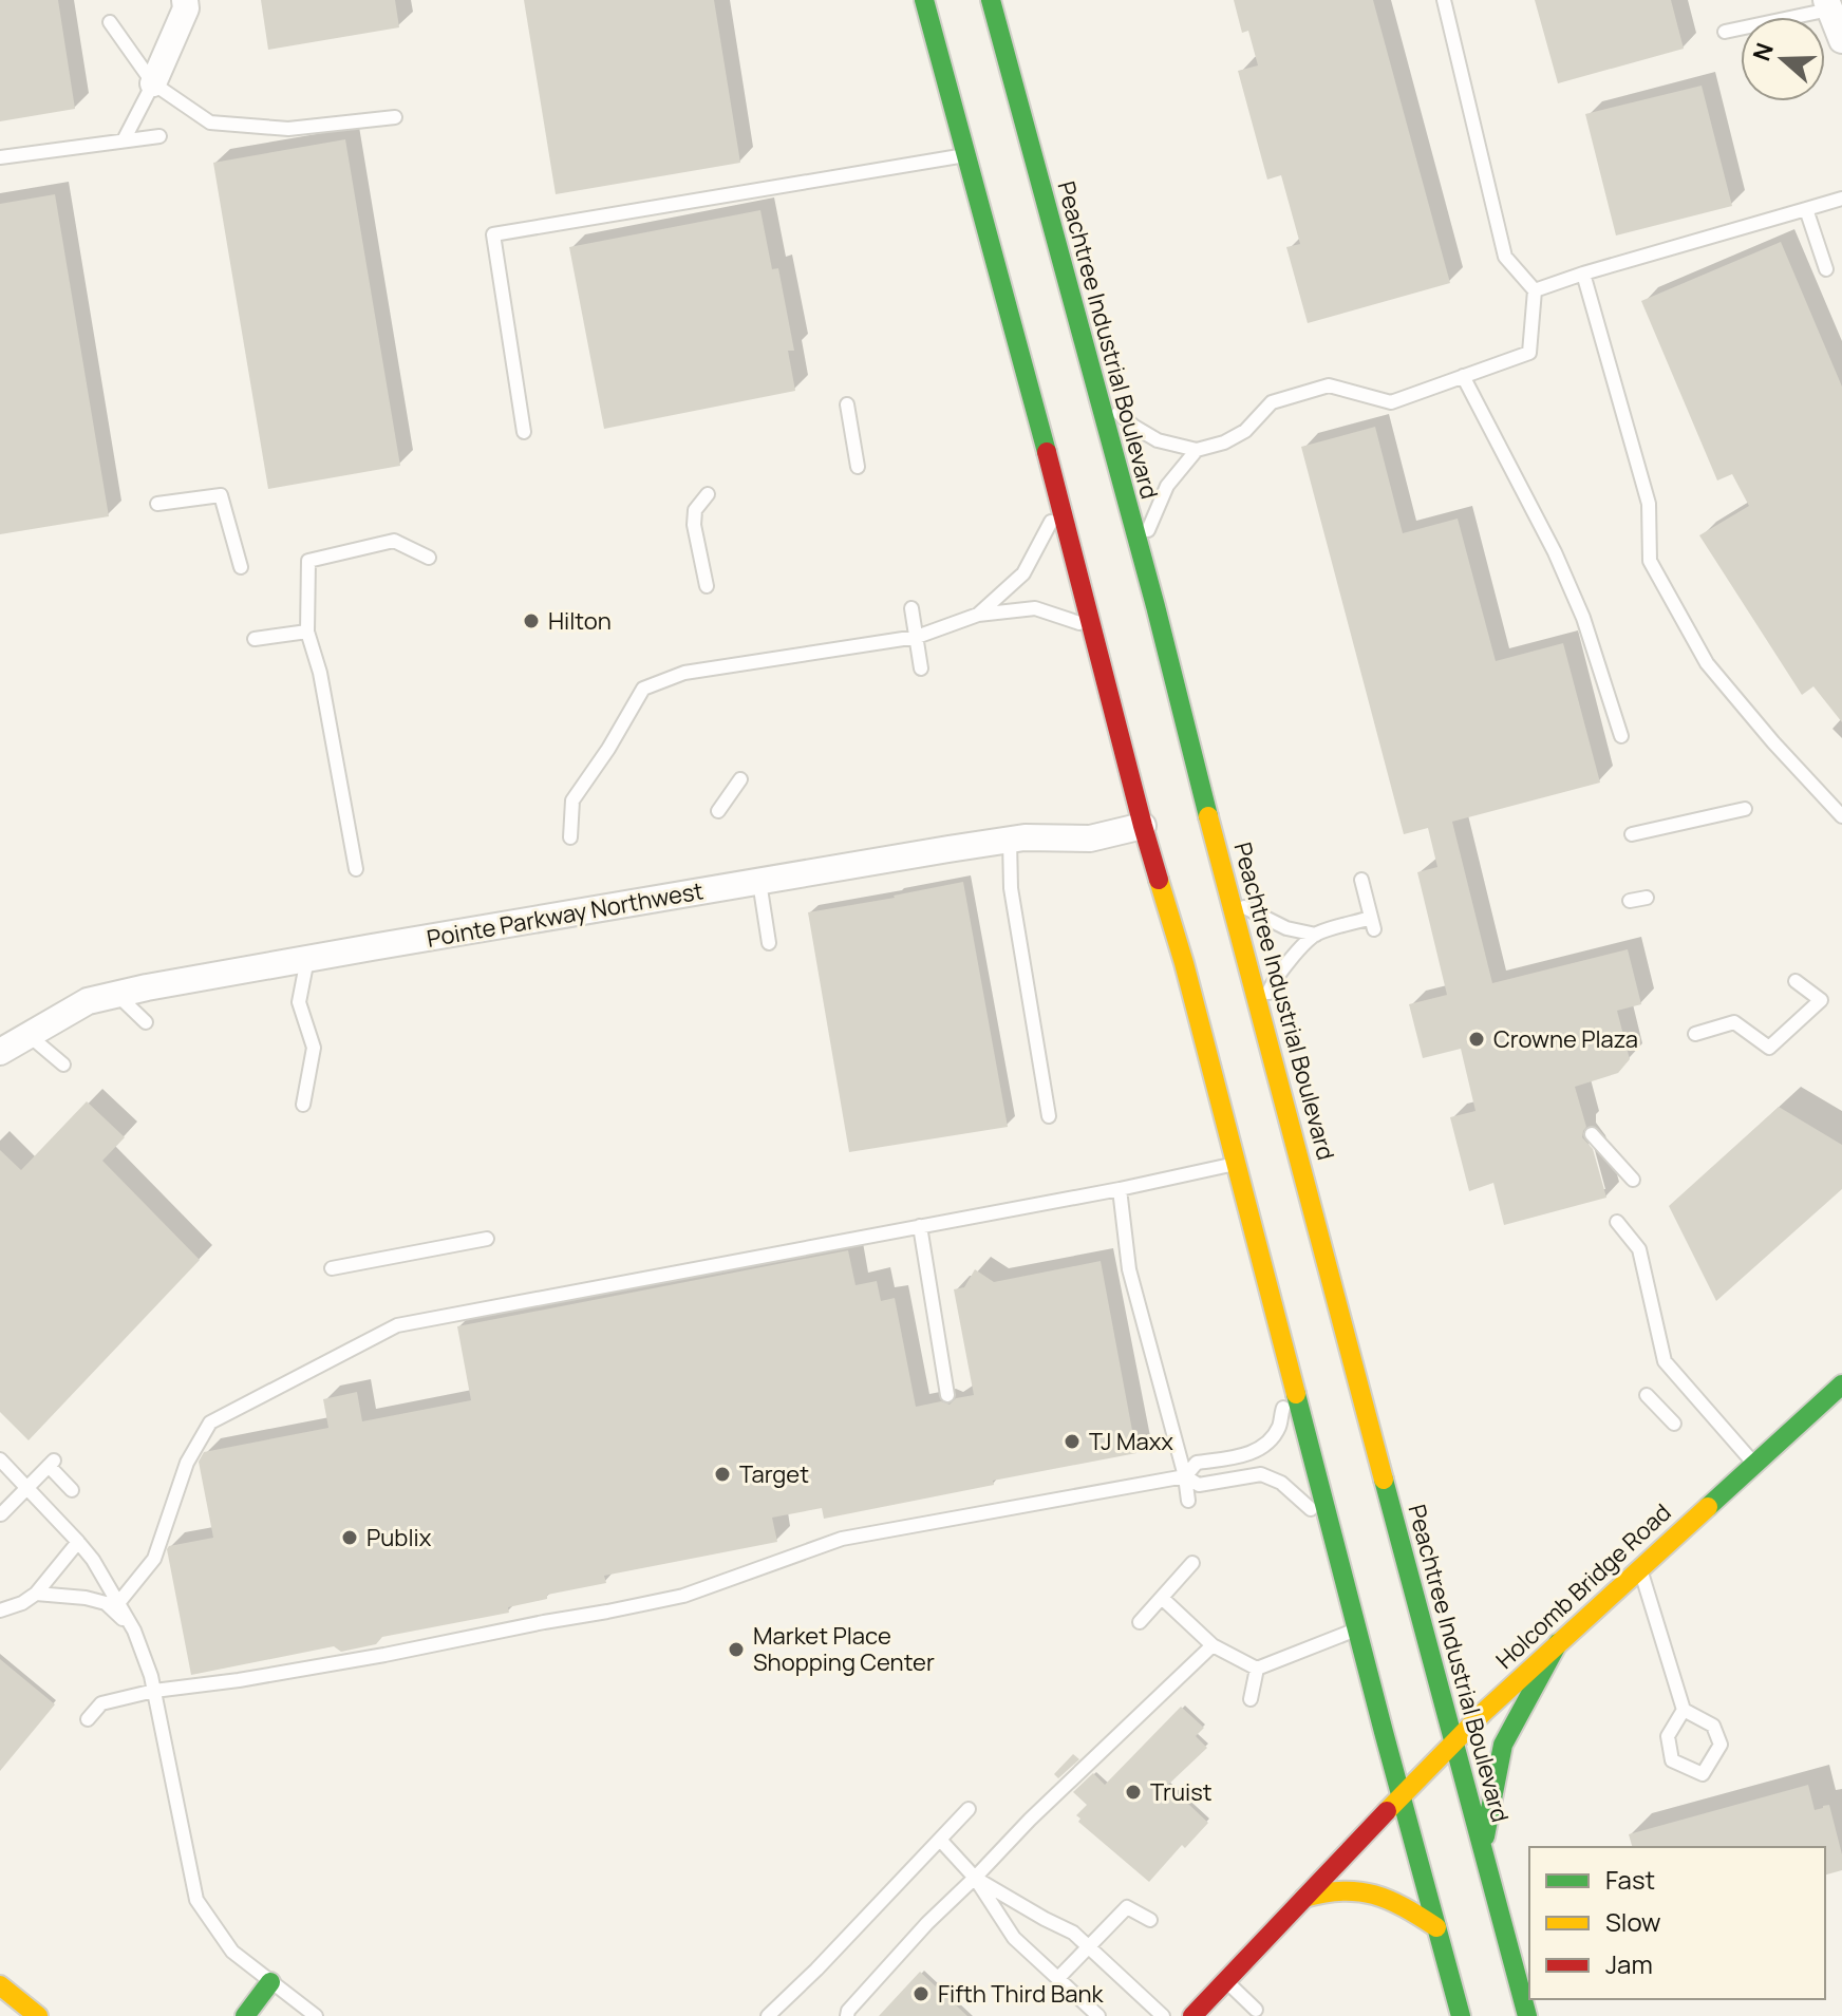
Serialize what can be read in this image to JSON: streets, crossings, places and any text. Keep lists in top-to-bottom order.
{
  "streets": {
    "main road": ["Peachtree Industrial Boulevard", "Holcomb Bridge Road"],
    "street": ["Pointe Parkway Northwest"]
  },
  "crossings": [
    ["Peachtree Industrial Boulevard", "Holcomb Bridge Road"]
  ],
  "places": [
    "Hilton",
    "Crowne Plaza",
    "TJ Maxx",
    "Target",
    "Publix",
    "Market Place Shopping Center",
    "Truist",
    "Fifth Third Bank"
  ],
  "legend": ["Fast", "Slow", "Jam"],
  "north": "left"
}
